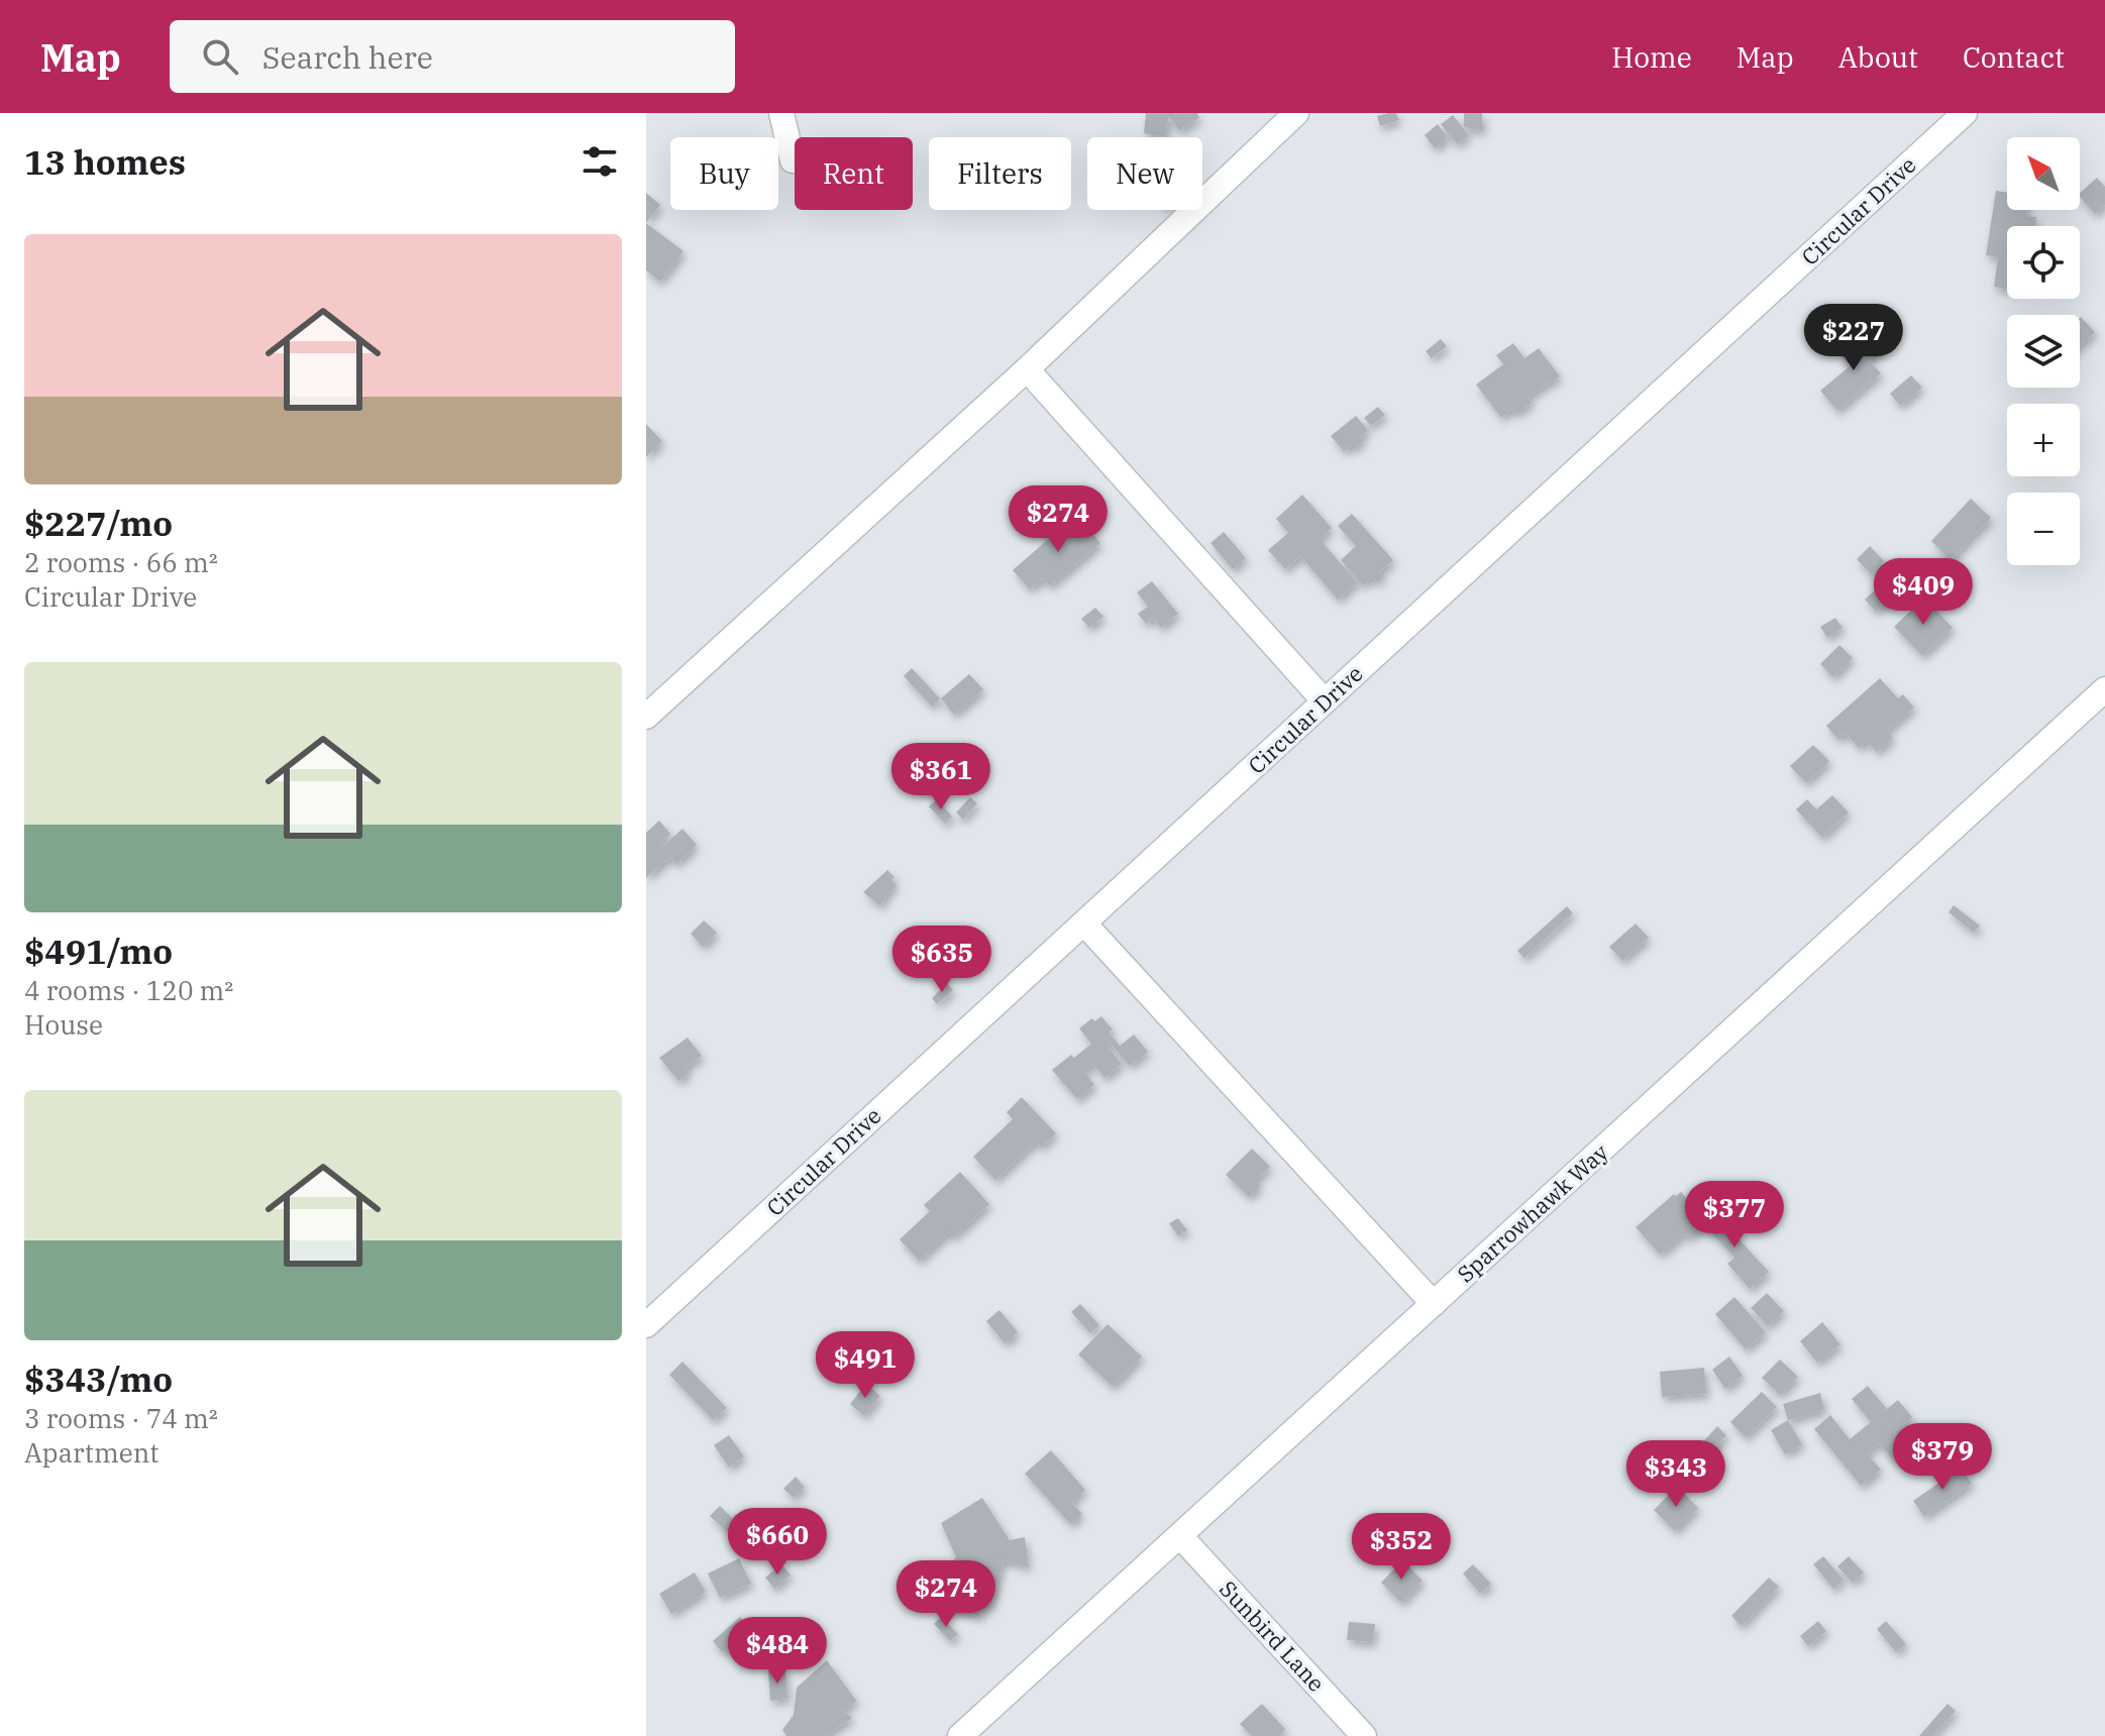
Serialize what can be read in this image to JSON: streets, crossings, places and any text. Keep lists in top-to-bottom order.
{
  "streets": {
    "street": ["Circular Drive", "Sparrowhawk Way", "Sunbird Lane"]
  },
  "crossings": [
    ["Sparrowhawk Way", "Sunbird Lane"]
  ],
  "north": "top left",
  "page": {
    "header": "Map",
    "search": "Search here",
    "nav": [
      "Home",
      "Map",
      "About",
      "Contact"
    ],
    "heading": "13 homes",
    "map_buttons": ["+", "−"],
    "chip": [
      "Buy",
      "Rent",
      "Filters",
      "New"
    ],
    "list": [
      {
        "name": "$227/mo",
        "note": "2 rooms · 66 m² · Circular Drive"
      },
      {
        "name": "$491/mo",
        "note": "4 rooms · 120 m² · House"
      },
      {
        "name": "$343/mo",
        "note": "3 rooms · 74 m² · Apartment"
      }
    ],
    "price": [
      "$227",
      "$274",
      "$409",
      "$361",
      "$635",
      "$377",
      "$491",
      "$379",
      "$343",
      "$660",
      "$352",
      "$274",
      "$484"
    ]
  }
}
